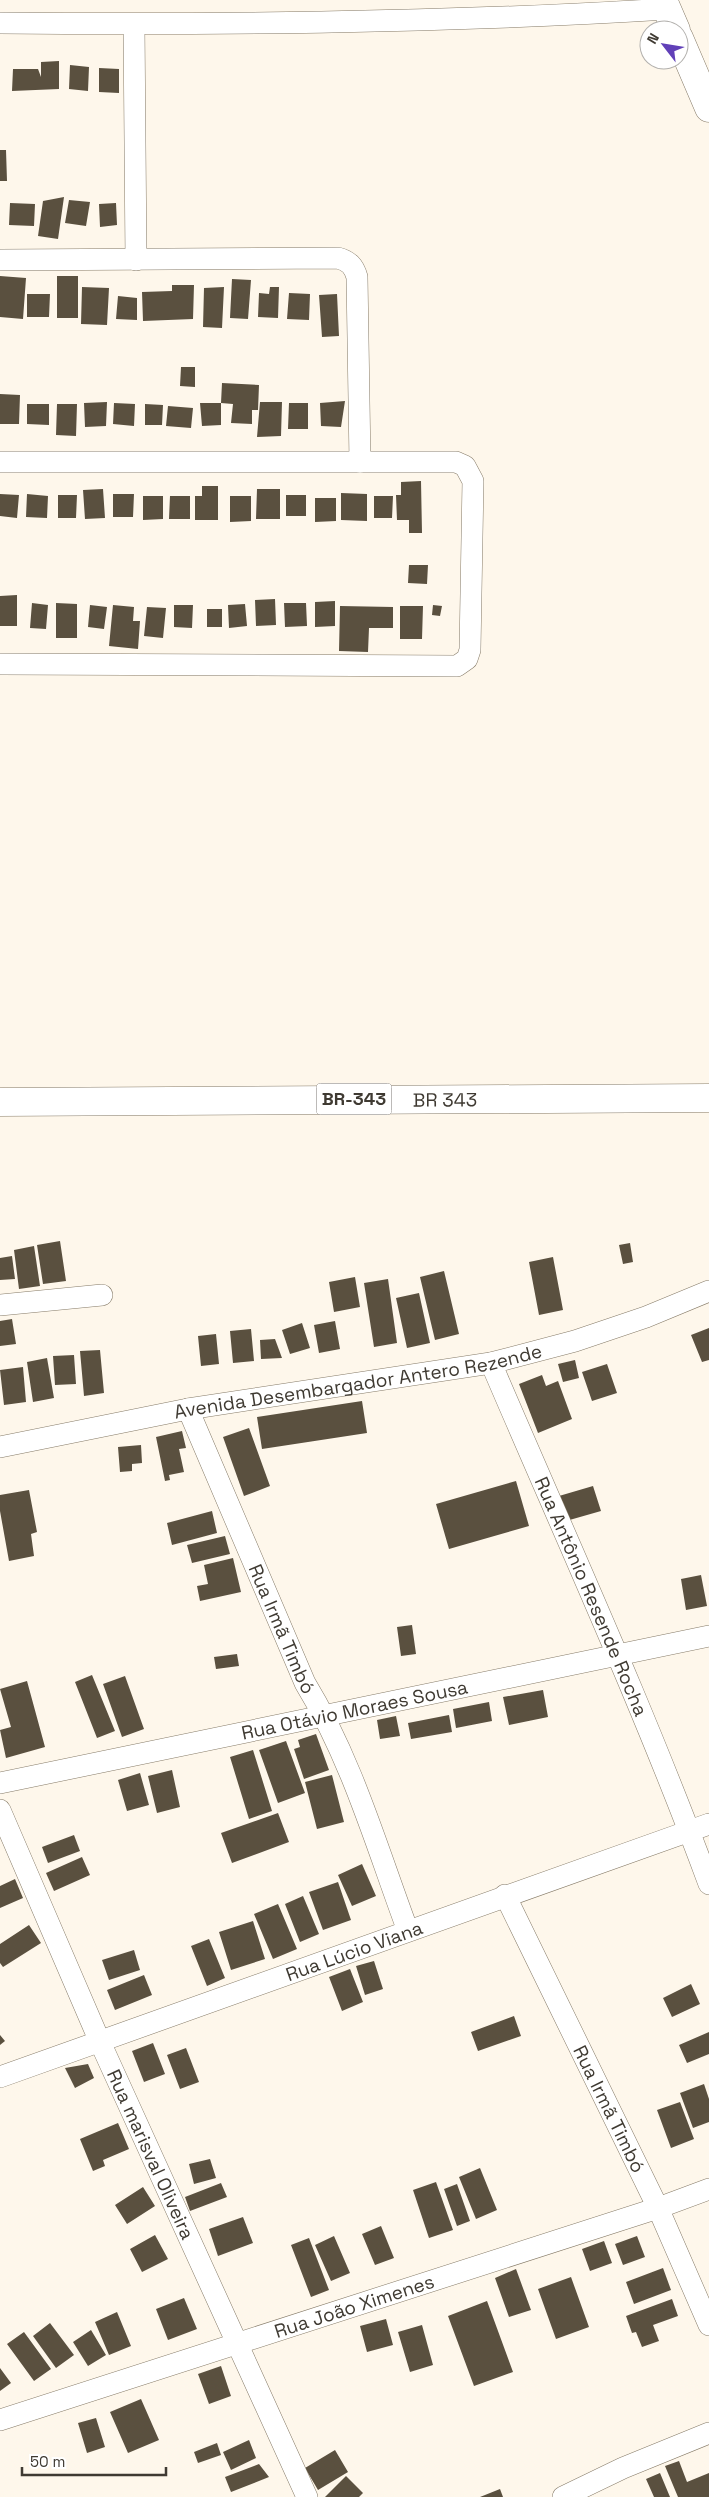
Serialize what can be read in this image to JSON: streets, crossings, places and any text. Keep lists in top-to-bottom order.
{
  "streets": {
    "main road": ["BR-343", "BR 343"],
    "street": [
      "Avenida Desembargador Antero Rezende",
      "Rua Antônio Resende Rocha",
      "Rua Irmã Timbó",
      "Rua Otávio Moraes Sousa",
      "Rua Lúcio Viana",
      "Rua marisval Oliveira",
      "Rua João Ximenes"
    ]
  },
  "crossings": [
    ["Avenida Desembargador Antero Rezende", "Rua Antônio Resende Rocha"],
    ["Avenida Desembargador Antero Rezende", "Rua Irmã Timbó"],
    ["Rua Antônio Resende Rocha", "Rua Otávio Moraes Sousa"],
    ["Rua Antônio Resende Rocha", "Rua Lúcio Viana"],
    ["Rua Irmã Timbó", "Rua Otávio Moraes Sousa"],
    ["Rua Irmã Timbó", "Rua Lúcio Viana"],
    ["Rua Irmã Timbó", "Rua João Ximenes"],
    ["Rua Lúcio Viana", "Rua marisval Oliveira"],
    ["Rua marisval Oliveira", "Rua João Ximenes"]
  ],
  "scale_bar": "50 m",
  "north": "top left"
}
